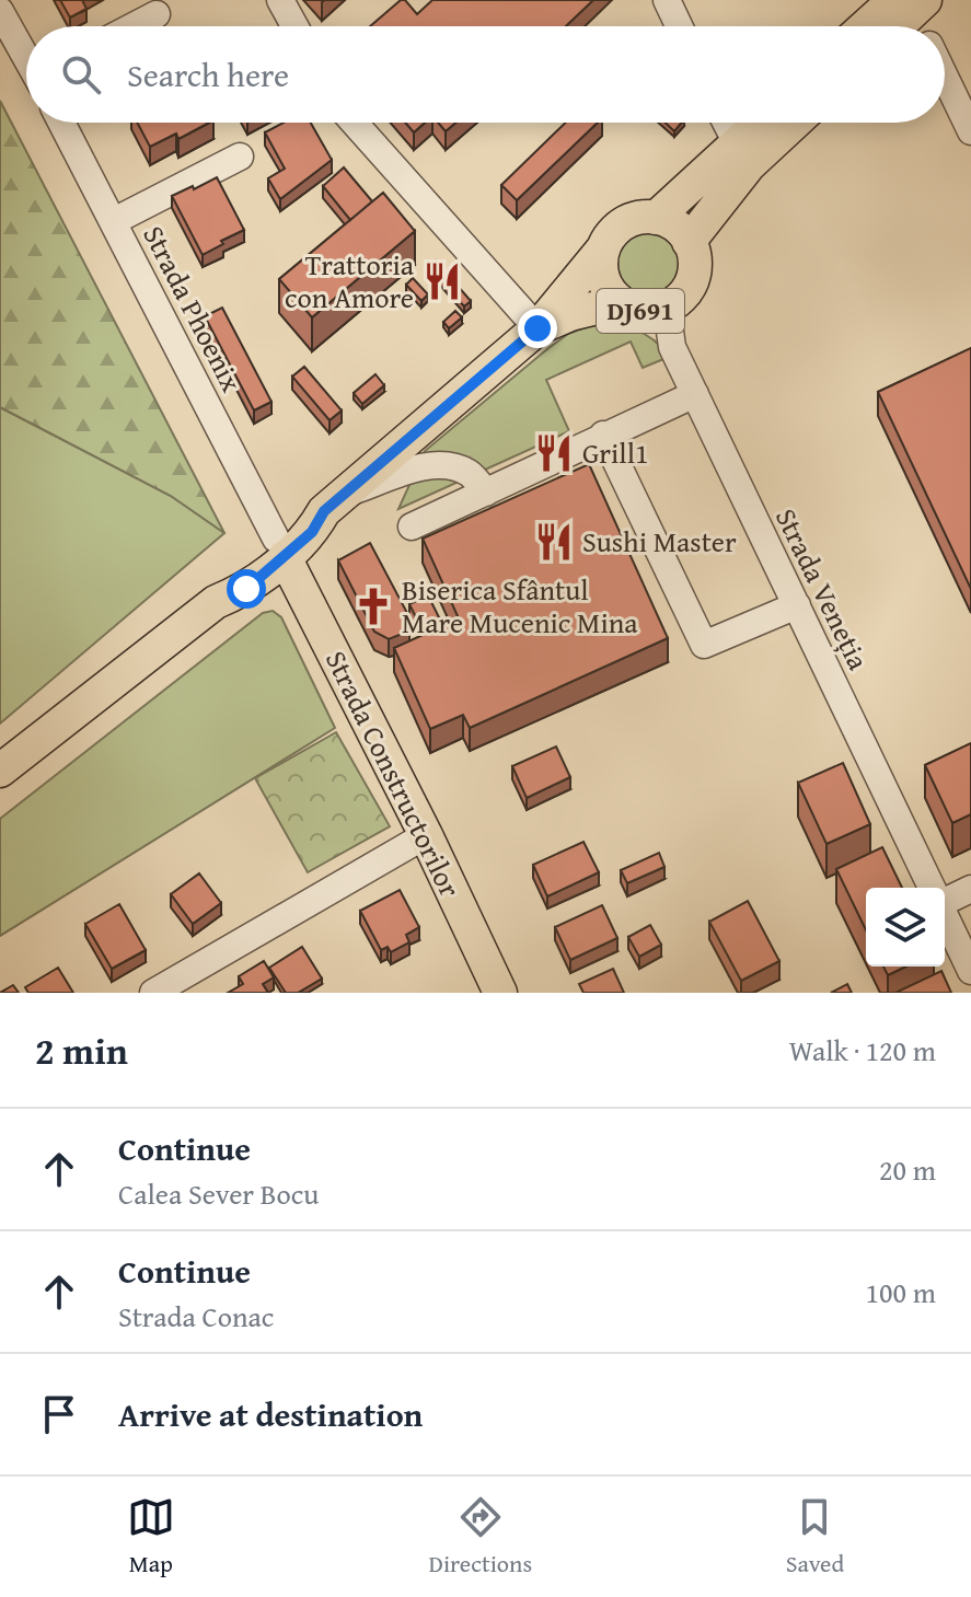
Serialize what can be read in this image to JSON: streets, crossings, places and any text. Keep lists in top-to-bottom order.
{
  "streets": {
    "main road": ["DJ691", "Strada Constructorilor"],
    "street": ["Strada Phoenix", "Strada Veneția"]
  },
  "crossings": [
    ["Strada Phoenix", "DJ691"],
    ["Strada Phoenix", "Strada Constructorilor"],
    ["DJ691", "Strada Veneția"],
    ["DJ691", "Strada Constructorilor"]
  ],
  "places": {
    "restaurant": ["Trattoria con Amore", "Grill1", "Sushi Master"],
    "church": ["Biserica Sfântul Mare Mucenic Mina"]
  },
  "page": {
    "search": "Search here",
    "heading": ["2 min", "Walk · 120 m"],
    "list": [
      ["Continue", "Calea Sever Bocu", "20 m"],
      ["Continue", "Strada Conac", "100 m"],
      "Arrive at destination"
    ],
    "nav": ["Map", "Directions", "Saved"]
  }
}
